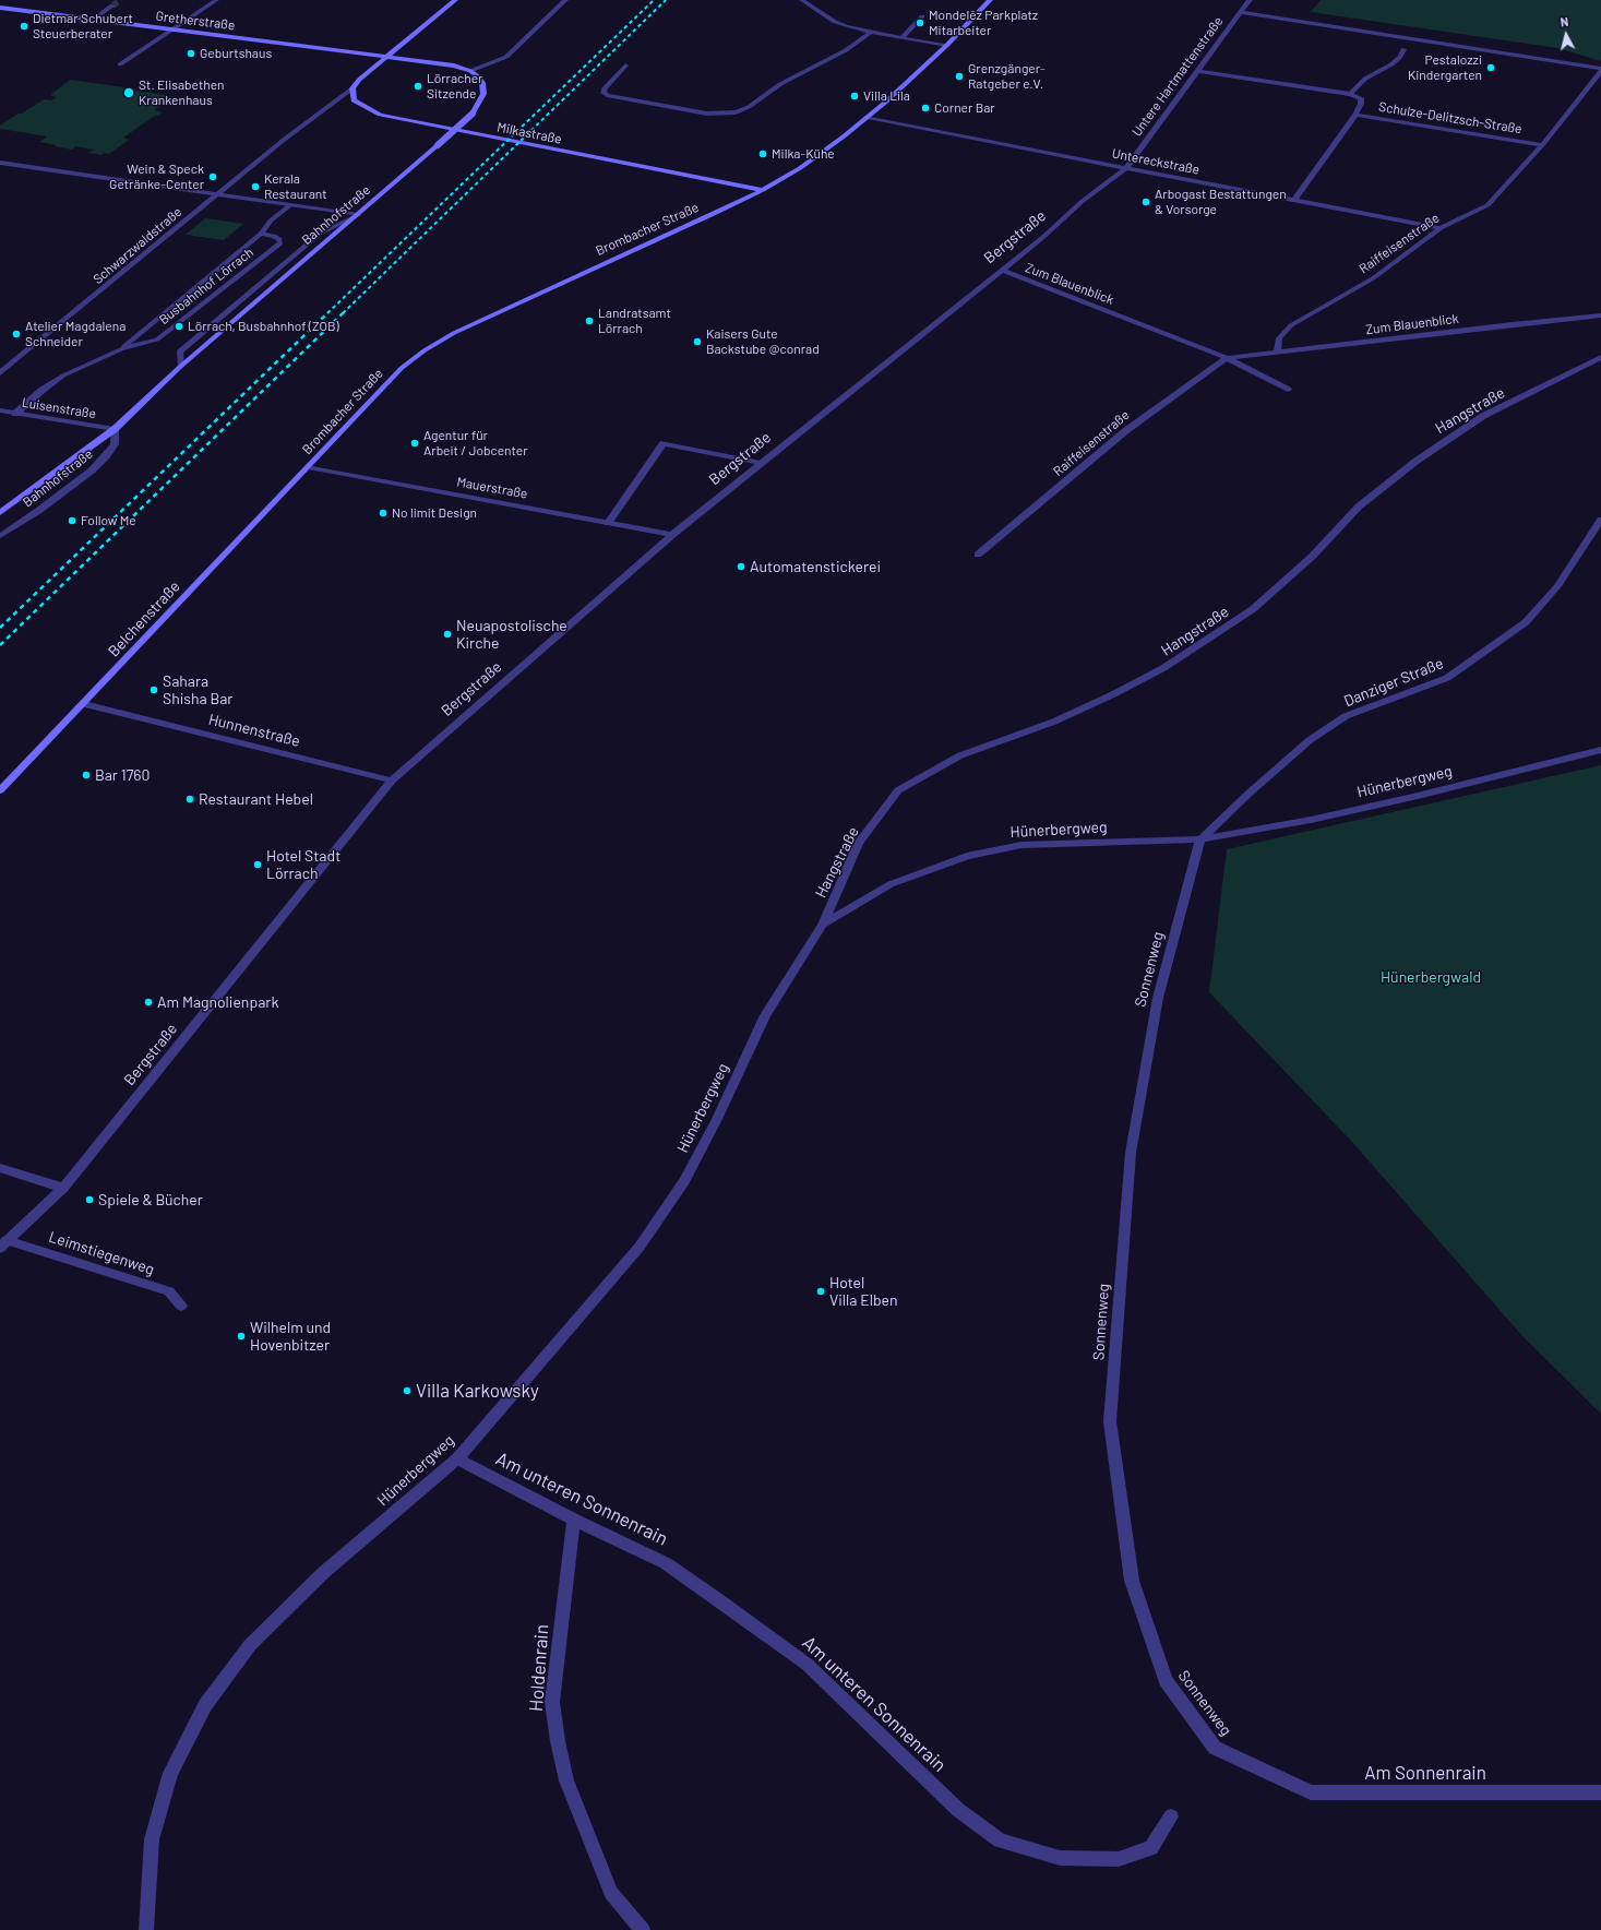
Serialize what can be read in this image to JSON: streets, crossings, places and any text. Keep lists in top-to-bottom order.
{
  "streets": {
    "main road": [
      "Gretherstraße",
      "Milkastraße",
      "Bahnhofstraße",
      "Brombacher Straße",
      "Belchenstraße"
    ],
    "street": [
      "Untere Hartmattenstraße",
      "Schulze-Delitzsch-Straße",
      "Untereckstraße",
      "Bergstraße",
      "Raiffeisenstraße",
      "Schwarzwaldstraße",
      "Zum Blauenblick",
      "Busbahnhof Lörrach",
      "Luisenstraße",
      "Hangstraße",
      "Mauerstraße",
      "Danziger Straße",
      "Hunnenstraße",
      "Hünerbergweg",
      "Sonnenweg",
      "Leimstiegenweg",
      "Am unteren Sonnenrain",
      "Holdenrain",
      "Am Sonnenrain"
    ]
  },
  "crossings": [
    ["Untere Hartmattenstraße", "Untereckstraße"],
    ["Untere Hartmattenstraße", "Bergstraße"],
    ["Untere Hartmattenstraße", "Raiffeisenstraße"],
    ["Schulze-Delitzsch-Straße", "Untereckstraße"],
    ["Schulze-Delitzsch-Straße", "Raiffeisenstraße"],
    ["Milkastraße", "Brombacher Straße"],
    ["Milkastraße", "Schwarzwaldstraße"],
    ["Untereckstraße", "Brombacher Straße"],
    ["Untereckstraße", "Bergstraße"],
    ["Untereckstraße", "Raiffeisenstraße"],
    ["Bahnhofstraße", "Luisenstraße"],
    ["Brombacher Straße", "Mauerstraße"],
    ["Brombacher Straße", "Belchenstraße"],
    ["Bergstraße", "Zum Blauenblick"],
    ["Bergstraße", "Mauerstraße"],
    ["Bergstraße", "Hunnenstraße"],
    ["Bergstraße", "Leimstiegenweg"],
    ["Raiffeisenstraße", "Zum Blauenblick"],
    ["Busbahnhof Lörrach", "Luisenstraße"],
    ["Hangstraße", "Hünerbergweg"],
    ["Mauerstraße", "Belchenstraße"],
    ["Belchenstraße", "Hunnenstraße"],
    ["Danziger Straße", "Hünerbergweg"],
    ["Danziger Straße", "Sonnenweg"],
    ["Hünerbergweg", "Sonnenweg"],
    ["Hünerbergweg", "Am unteren Sonnenrain"],
    ["Sonnenweg", "Am Sonnenrain"],
    ["Am unteren Sonnenrain", "Holdenrain"]
  ],
  "parks": ["Hünerbergwald"],
  "places": [
    "Mondelēz Parkplatz Mitarbeiter",
    "Dietmar Schubert Steuerberater",
    "Geburtshaus",
    "Pestalozzi Kindergarten",
    "Grenzgänger- Ratgeber e.V.",
    "Lörracher Sitzende",
    "St. Elisabethen Krankenhaus",
    "Villa Lila",
    "Corner Bar",
    "Milka-Kühe",
    "Wein & Speck Getränke-Center",
    "Kerala Restaurant",
    "Arbogast Bestattungen & Vorsorge",
    "Landratsamt Lörrach",
    "Lörrach, Busbahnhof (ZOB)",
    "Atelier Magdalena Schneider",
    "Kaisers Gute Backstube @conrad",
    "Agentur für Arbeit / Jobcenter",
    "No limit Design",
    "Follow Me",
    "Automatenstickerei",
    "Neuapostolische Kirche",
    "Sahara Shisha Bar",
    "Bar 1760",
    "Restaurant Hebel",
    "Hotel Stadt Lörrach",
    "Am Magnolienpark",
    "Spiele & Bücher",
    "Hotel Villa Elben",
    "Wilhelm und Hovenbitzer",
    "Villa Karkowsky"
  ],
  "north": "top"
}
